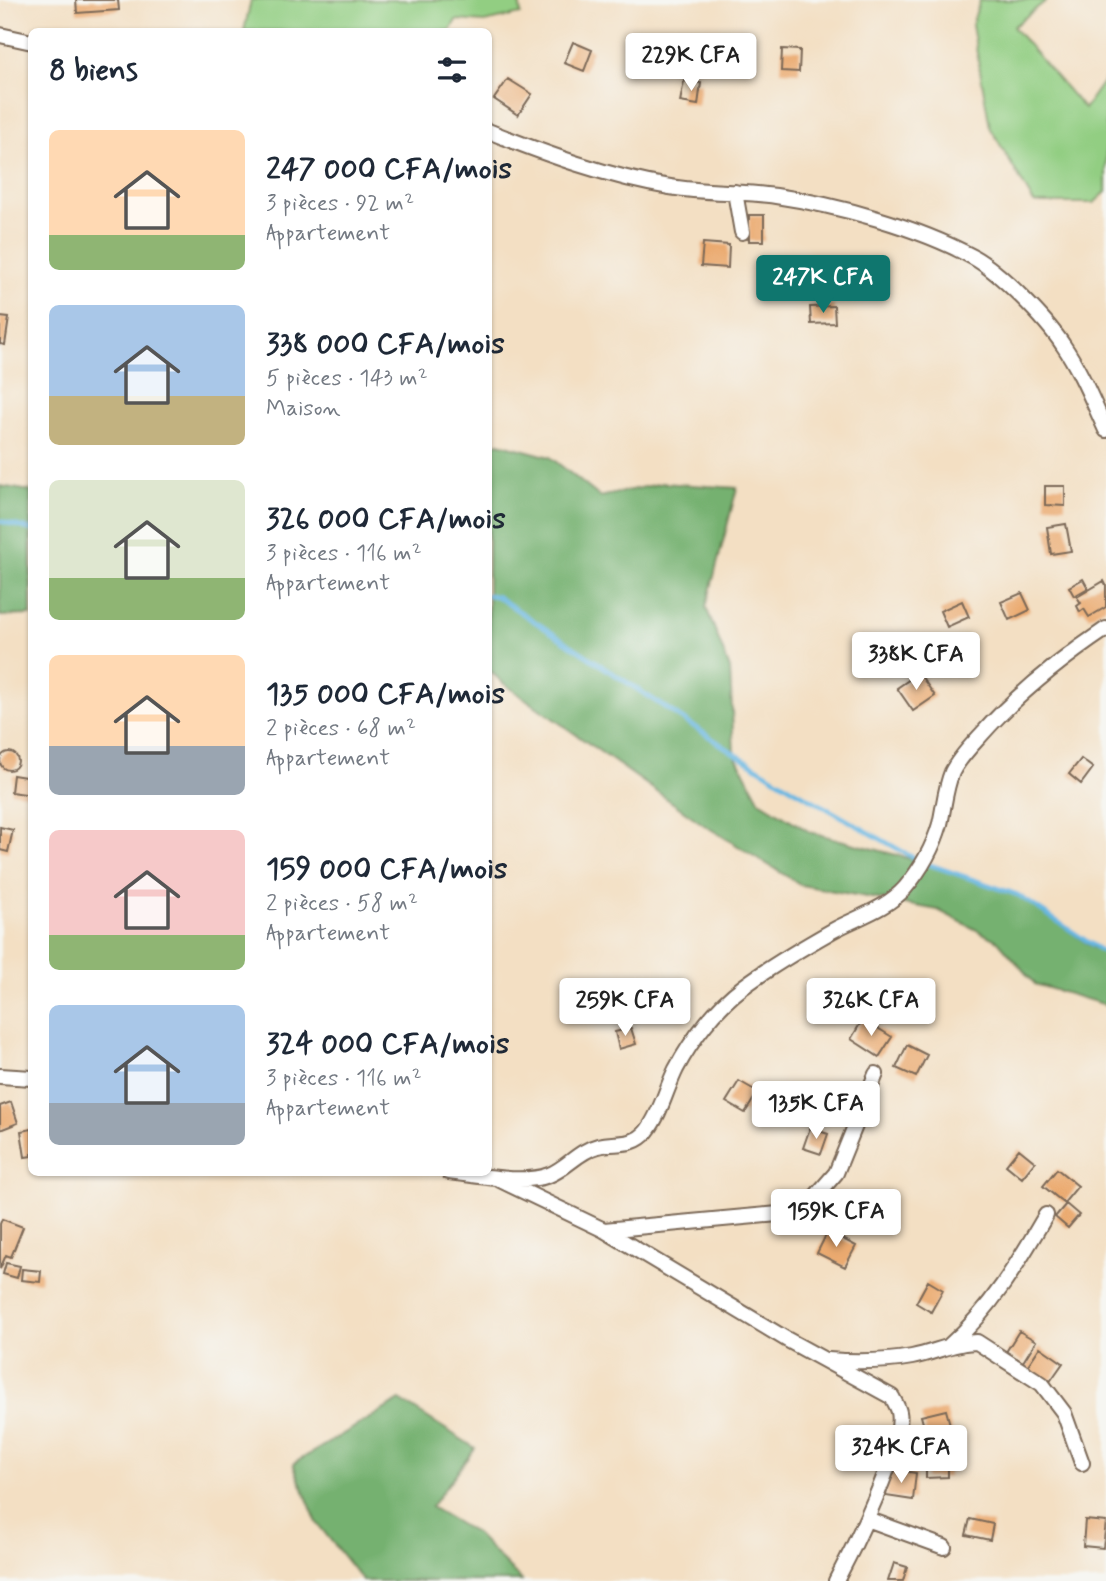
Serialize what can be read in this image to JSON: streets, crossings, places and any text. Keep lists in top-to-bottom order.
{
  "page": {
    "heading": "8 biens",
    "price": [
      "229K CFA",
      "247K CFA",
      "338K CFA",
      "259K CFA",
      "326K CFA",
      "135K CFA",
      "159K CFA",
      "324K CFA"
    ],
    "list": [
      {
        "name": "247 000 CFA/mois",
        "note": "3 pièces · 92 m² · Appartement"
      },
      {
        "name": "338 000 CFA/mois",
        "note": "5 pièces · 143 m² · Maison"
      },
      {
        "name": "326 000 CFA/mois",
        "note": "3 pièces · 116 m² · Appartement"
      },
      {
        "name": "135 000 CFA/mois",
        "note": "2 pièces · 68 m² · Appartement"
      },
      {
        "name": "159 000 CFA/mois",
        "note": "2 pièces · 58 m² · Appartement"
      },
      {
        "name": "324 000 CFA/mois",
        "note": "3 pièces · 116 m² · Appartement"
      }
    ]
  }
}
